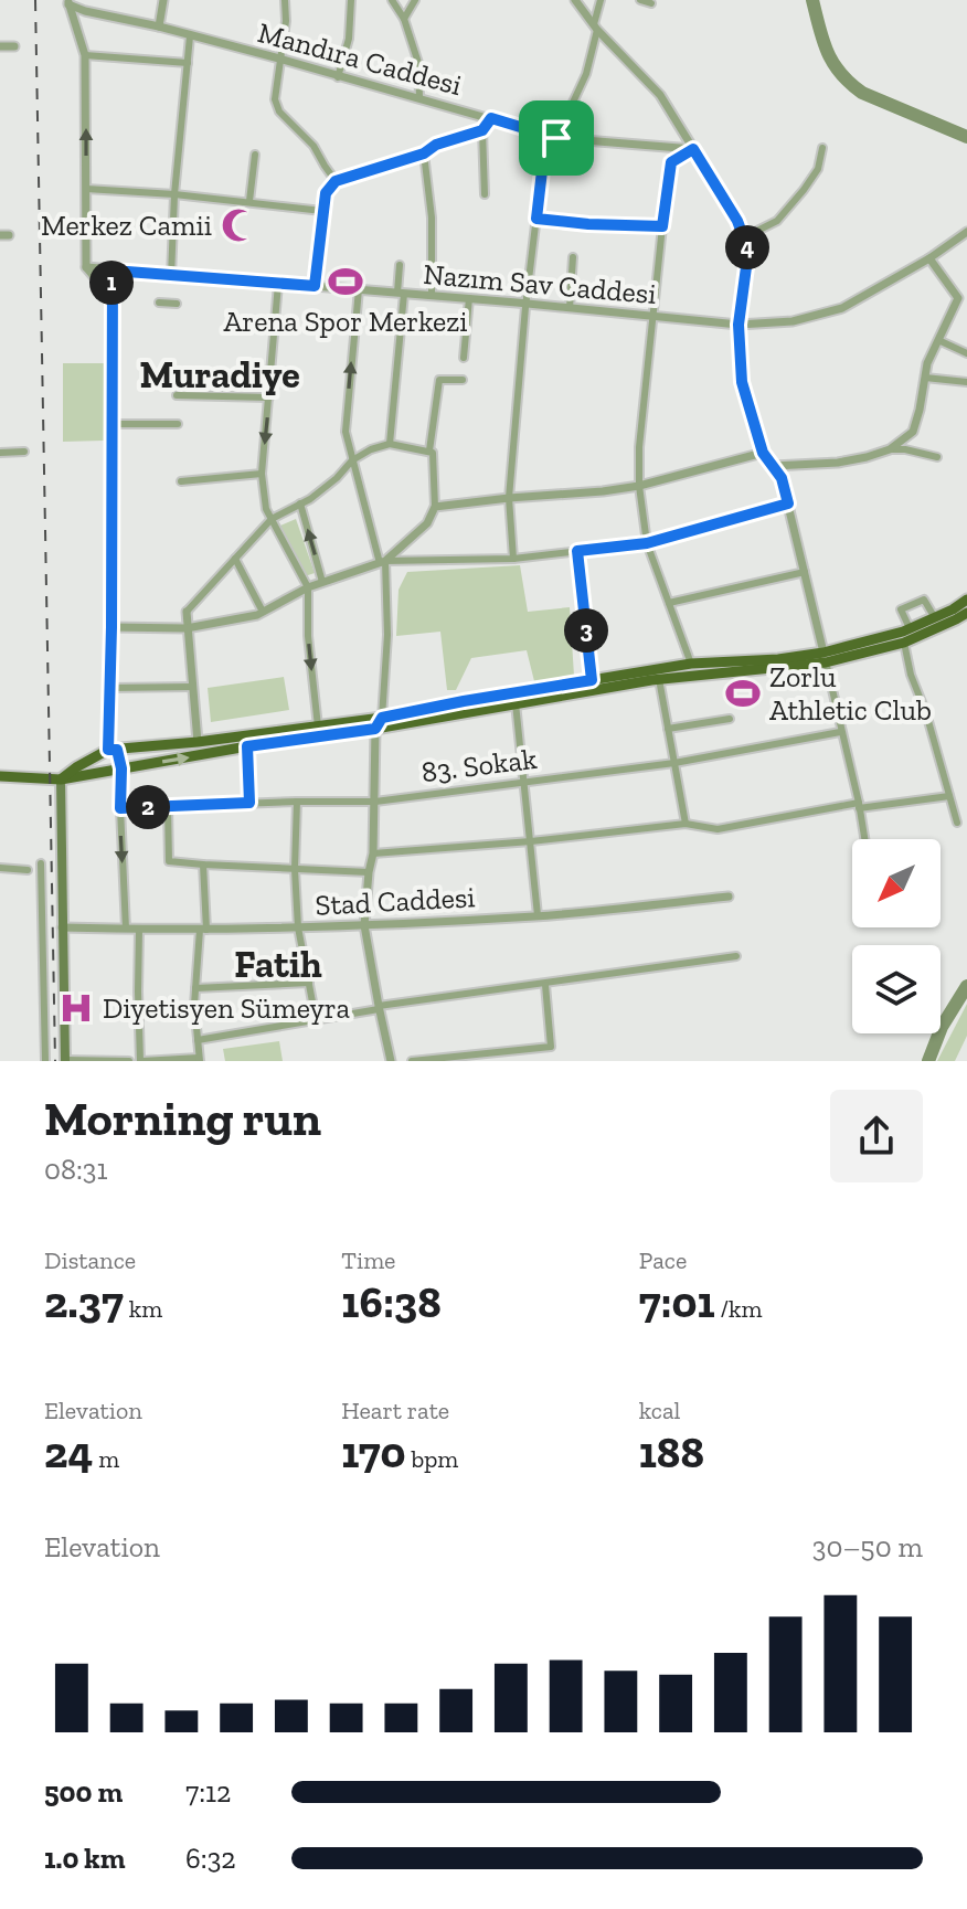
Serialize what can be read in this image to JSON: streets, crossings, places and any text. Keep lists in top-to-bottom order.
{
  "streets": {
    "street": [
      "Mandıra Caddesi",
      "Nazım Sav Caddesi",
      "83. Sokak",
      "Stad Caddesi"
    ]
  },
  "districts": ["Muradiye", "Fatih"],
  "places": {
    "mosque": ["Merkez Camii"],
    "sports": ["Arena Spor Merkezi", "Zorlu Athletic Club"],
    "hospital": ["Diyetisyen Sümeyra"]
  },
  "north": "bottom left",
  "page": {
    "pins": [
      "4",
      "1",
      "3",
      "2"
    ],
    "heading": ["Morning run", "08:31"],
    "stats": [
      ["Distance", "2.37 km"],
      ["Time", "16:38"],
      ["Pace", "7:01 /km"],
      ["Elevation", "24 m"],
      ["Heart rate", "170 bpm"],
      ["kcal", "188"]
    ],
    "chart": ["Elevation", "30–50 m"],
    "list": [
      {
        "name": "500 m",
        "note": "7:12"
      },
      {
        "name": "1.0 km",
        "note": "6:32"
      }
    ]
  }
}
